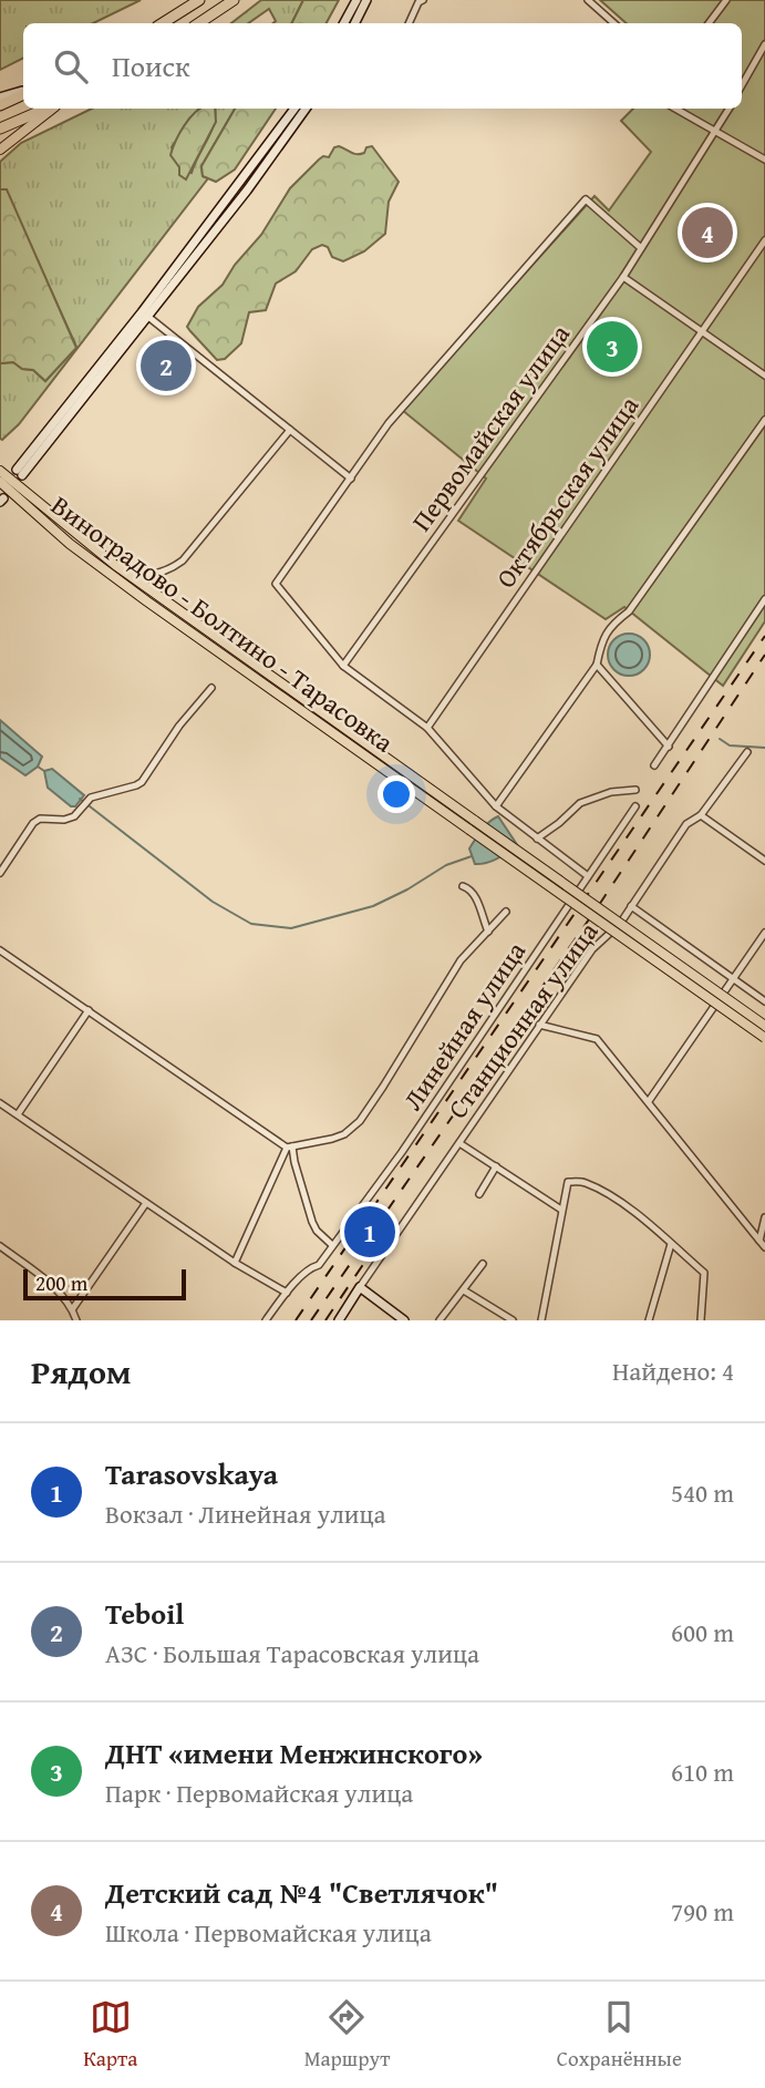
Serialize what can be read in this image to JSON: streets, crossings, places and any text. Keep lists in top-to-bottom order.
{
  "streets": {
    "main road": ["Виноградово - Болтино - Тарасовка"],
    "street": [
      "Первомайская улица",
      "Октябрьская улица",
      "Станционная улица",
      "Линейная улица"
    ]
  },
  "scale_bar": "200 m",
  "page": {
    "search": "Поиск",
    "pins": [
      "4",
      "3",
      "2",
      "1"
    ],
    "scale": "200 m",
    "heading": ["Рядом", "Найдено: 4"],
    "list": [
      {
        "mark": "1",
        "name": "Tarasovskaya",
        "note": "Вокзал · Линейная улица",
        "value": "540 m"
      },
      {
        "mark": "2",
        "name": "Teboil",
        "note": "АЗС · Большая Тарасовская улица",
        "value": "600 m"
      },
      {
        "mark": "3",
        "name": "ДНТ «имени Менжинского»",
        "note": "Парк · Первомайская улица",
        "value": "610 m"
      },
      {
        "mark": "4",
        "name": "Детский сад №4 \"Светлячок\"",
        "note": "Школа · Первомайская улица",
        "value": "790 m"
      }
    ],
    "nav": ["Карта", "Маршрут", "Сохранённые"]
  }
}
